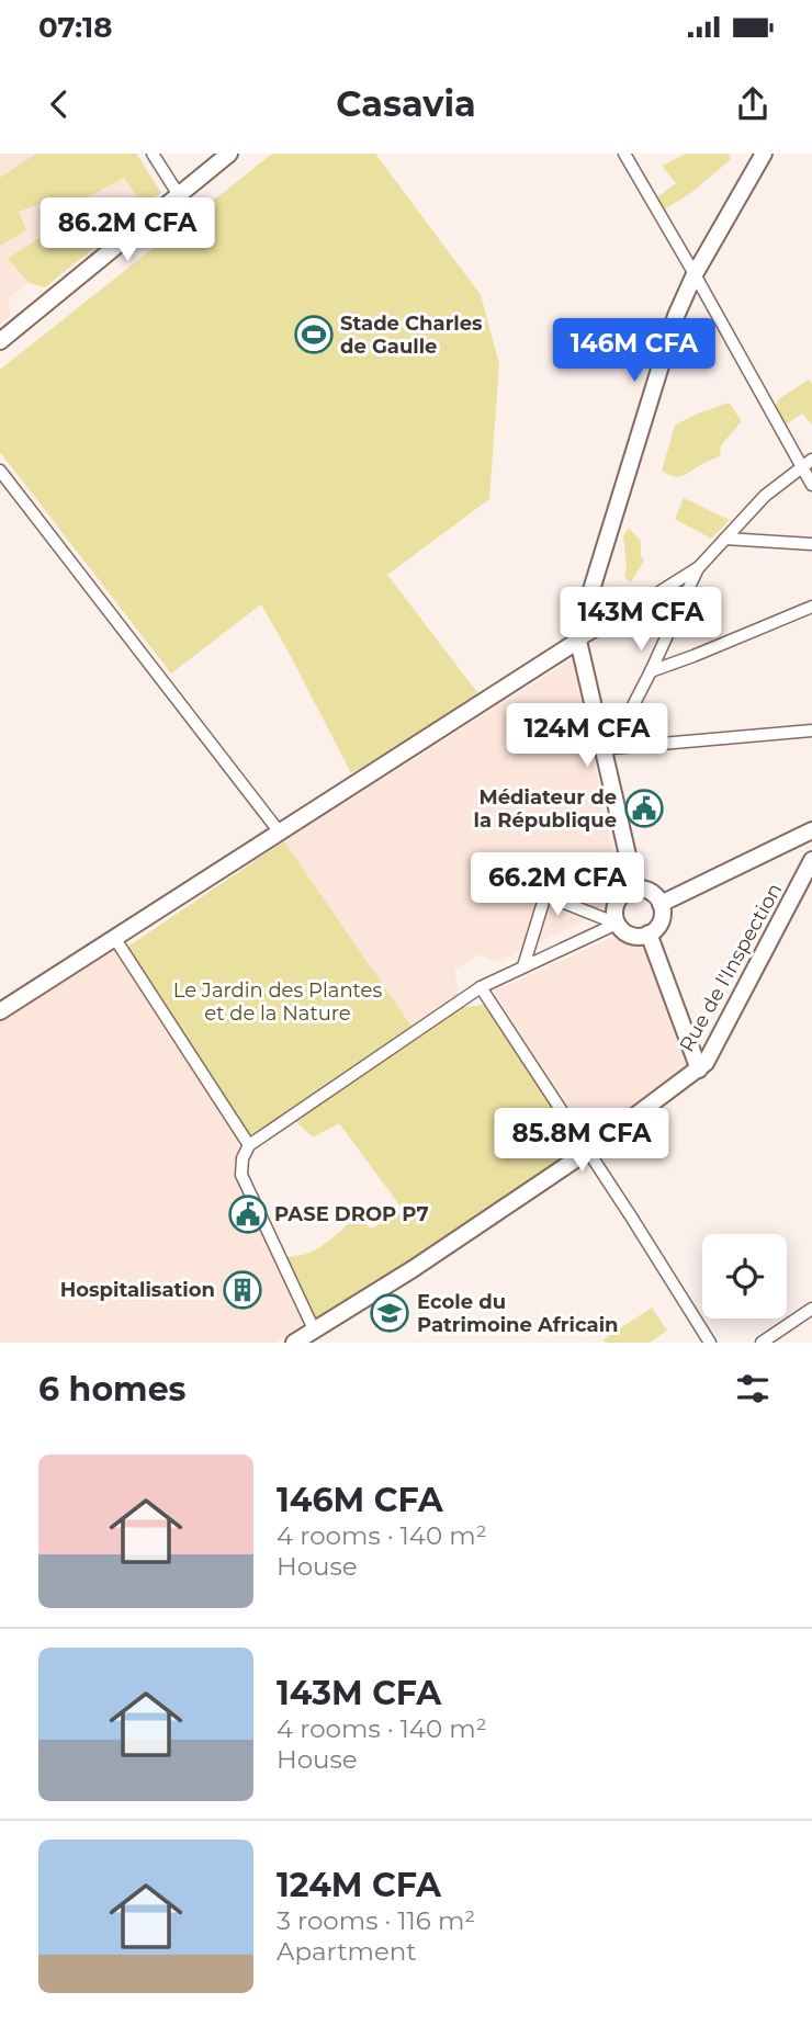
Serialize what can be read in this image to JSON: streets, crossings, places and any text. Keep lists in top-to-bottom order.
{
  "streets": {
    "main road": ["Rue de l'Inspection"]
  },
  "parks": ["Le Jardin des Plantes et de la Nature"],
  "places": {
    "sports": ["Stade Charles de Gaulle"],
    "public building": ["Médiateur de la République", "PASE DROP P7"],
    "building": ["Hospitalisation"],
    "school or university": ["Ecole du Patrimoine Africain"]
  },
  "page": {
    "status": "07:18",
    "header": "Casavia",
    "price": [
      "86.2M CFA",
      "146M CFA",
      "143M CFA",
      "124M CFA",
      "66.2M CFA",
      "85.8M CFA"
    ],
    "heading": "6 homes",
    "list": [
      {
        "name": "146M CFA",
        "note": "4 rooms · 140 m² · House"
      },
      {
        "name": "143M CFA",
        "note": "4 rooms · 140 m² · House"
      },
      {
        "name": "124M CFA",
        "note": "3 rooms · 116 m² · Apartment"
      }
    ]
  }
}
